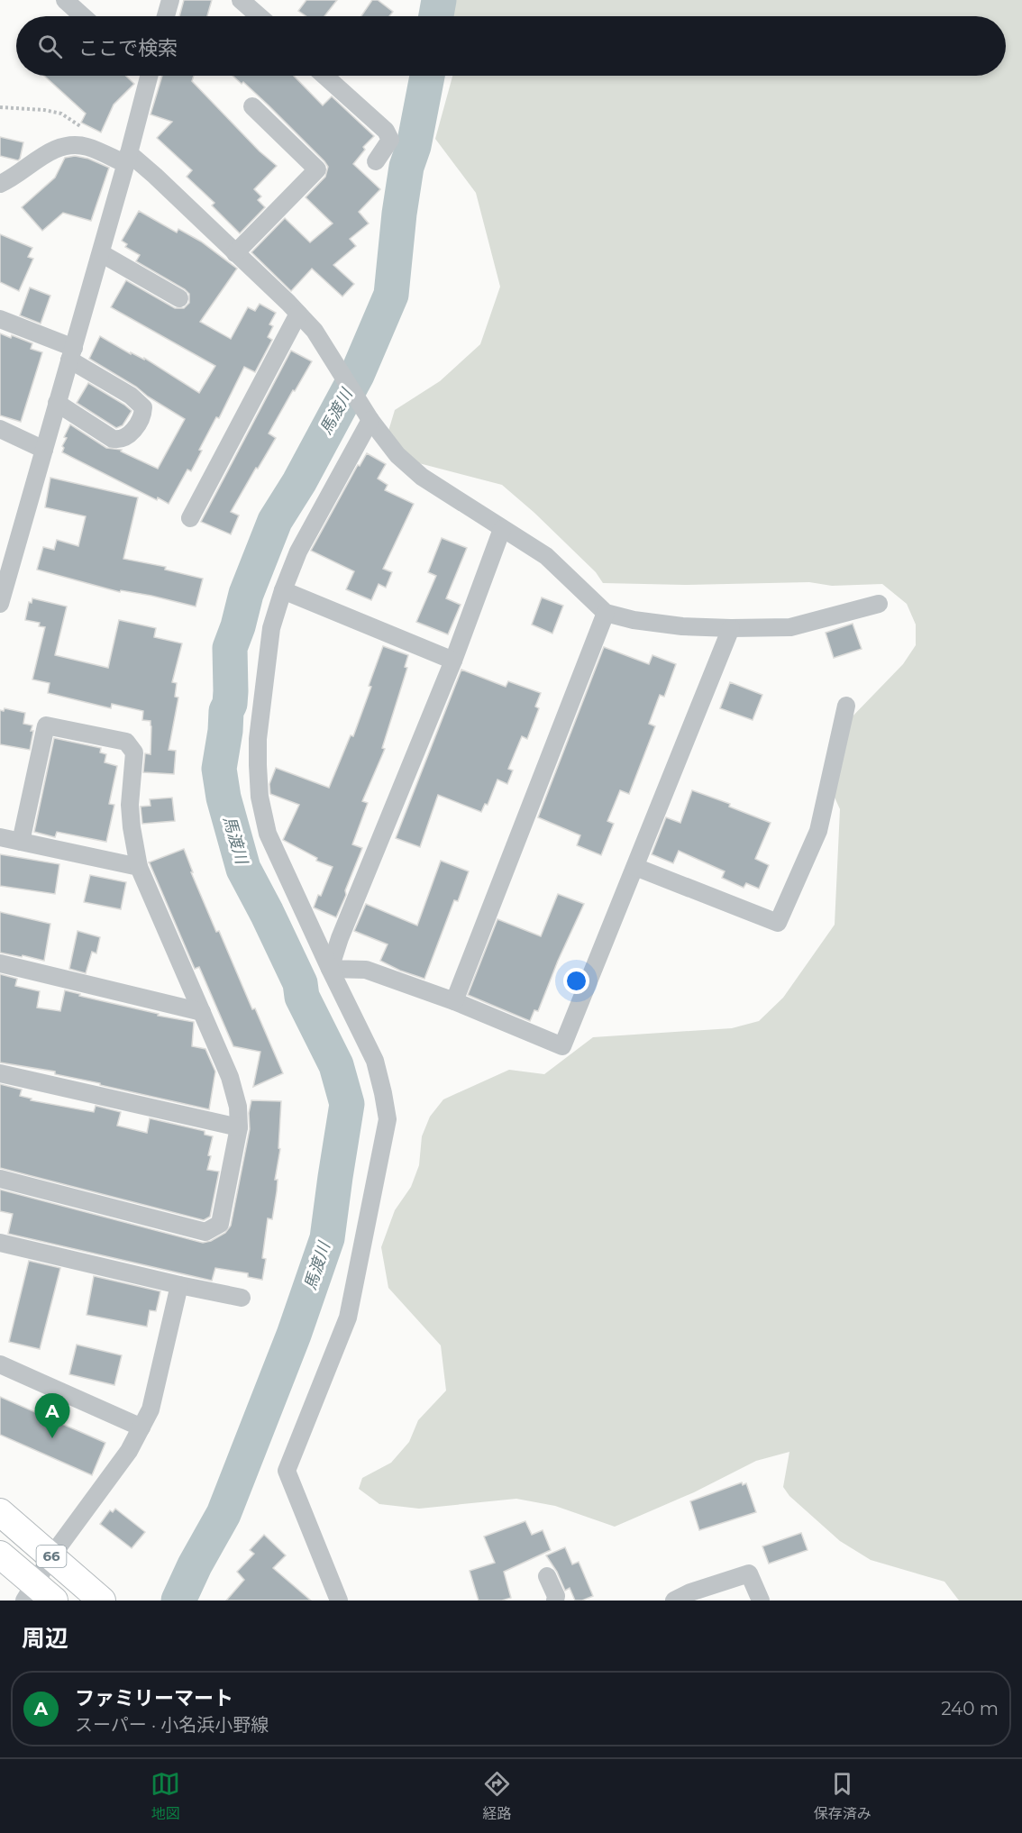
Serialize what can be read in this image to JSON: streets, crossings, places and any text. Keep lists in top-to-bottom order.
{
  "streets": {
    "main road": ["66"]
  },
  "water": ["馬渡川"],
  "page": {
    "search": "ここで検索",
    "pins": "A",
    "heading": "周辺",
    "list": [
      {
        "mark": "A",
        "name": "ファミリーマート",
        "note": "スーパー · 小名浜小野線",
        "value": "240 m"
      }
    ],
    "nav": ["地図", "経路", "保存済み"]
  }
}
